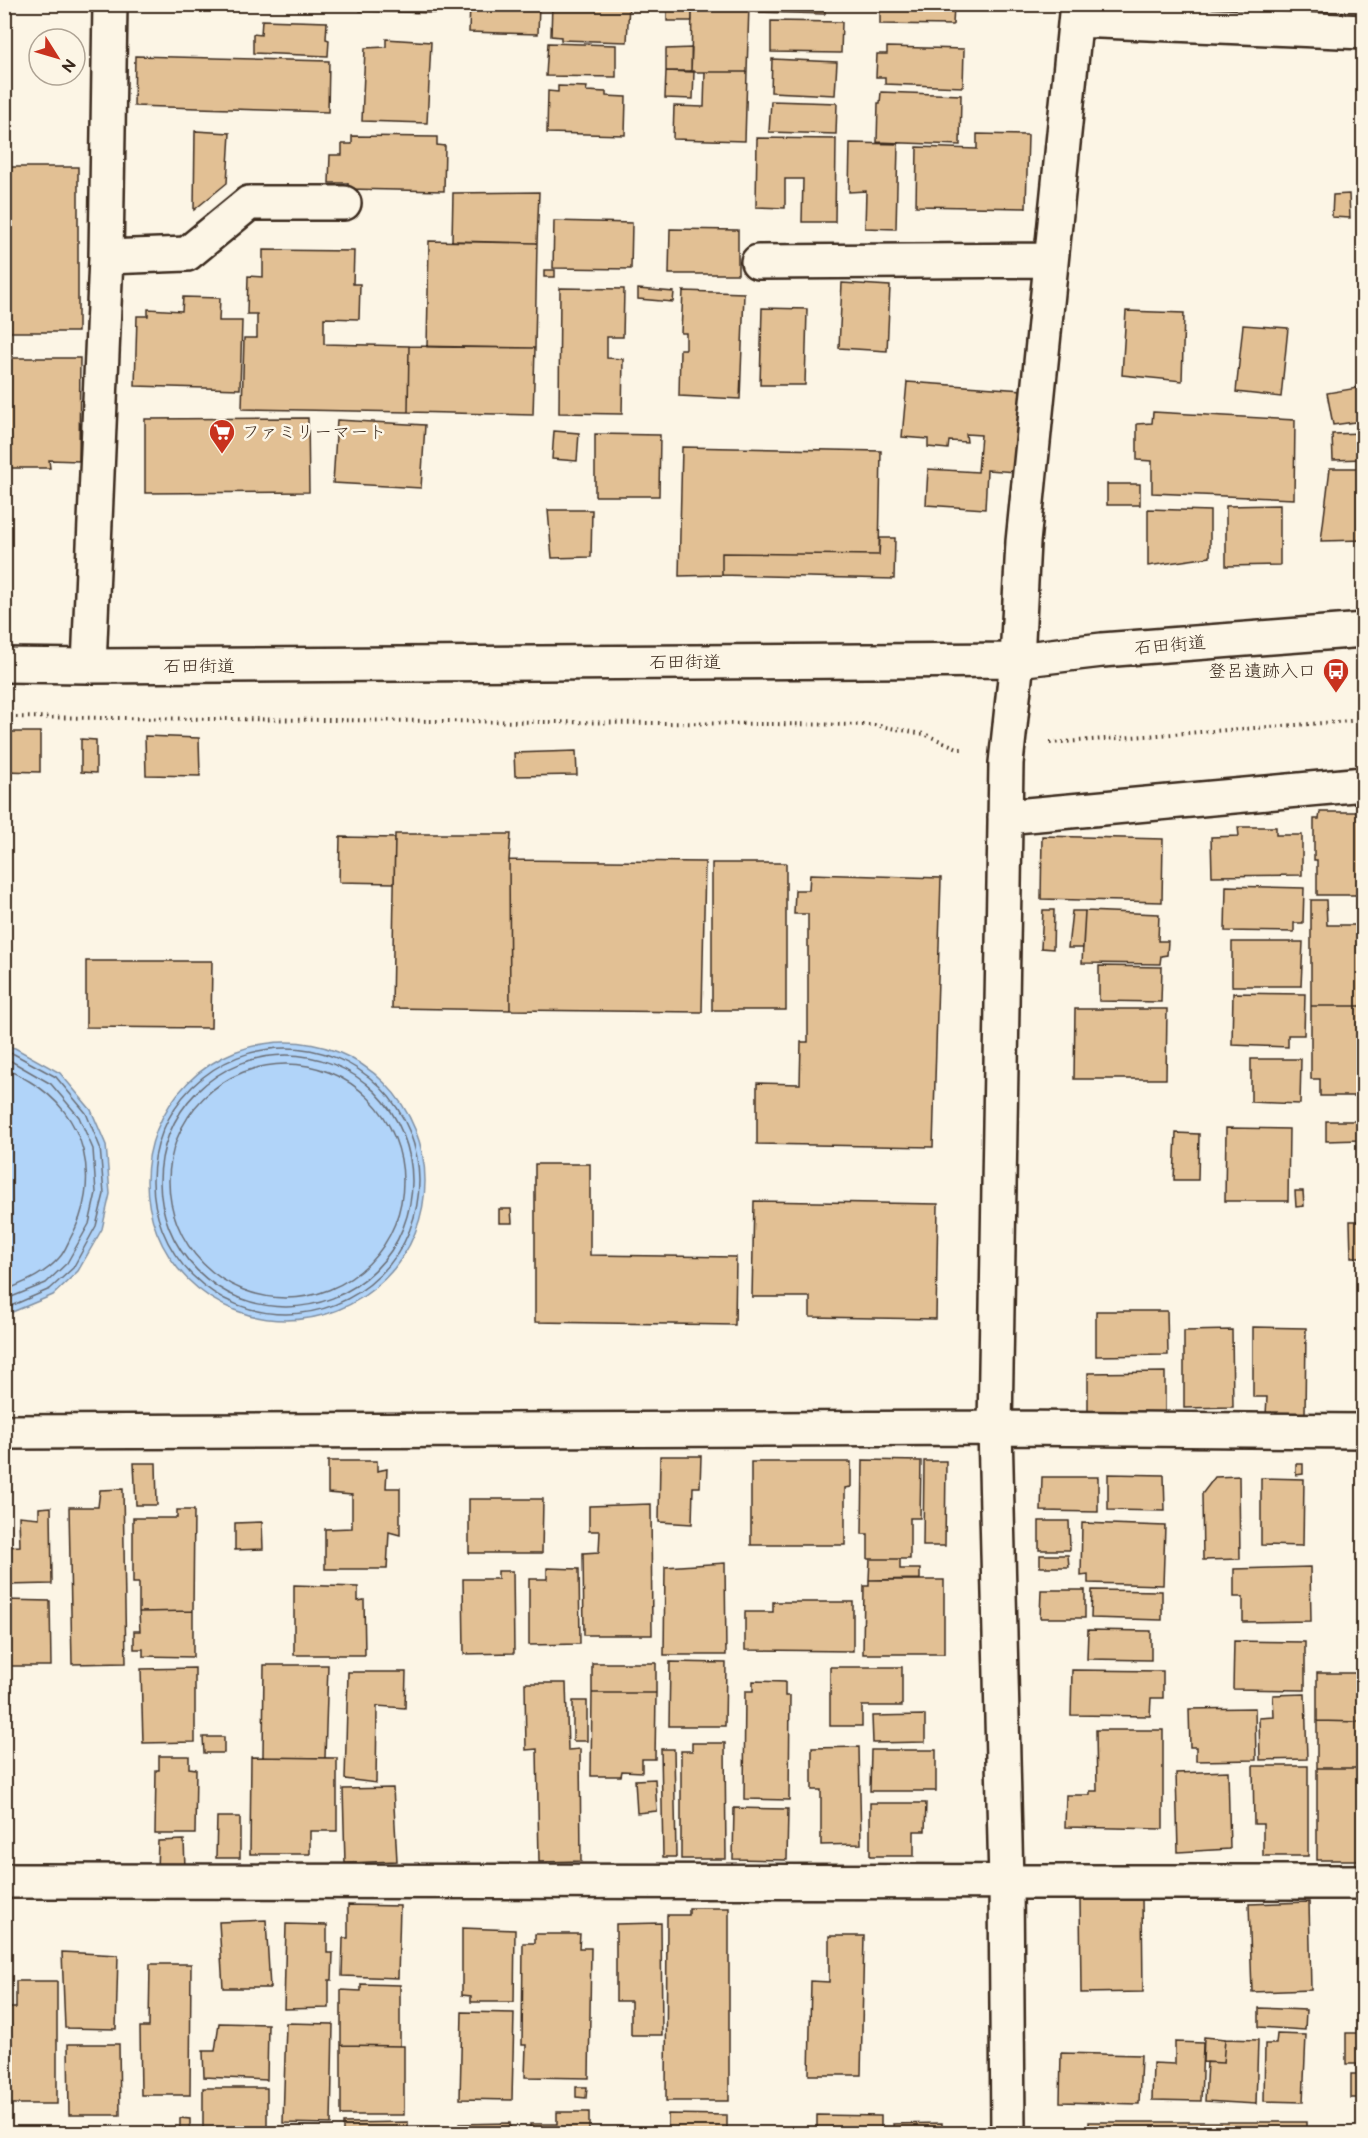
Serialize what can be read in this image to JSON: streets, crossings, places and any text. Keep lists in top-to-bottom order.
{
  "streets": {
    "street": ["石田街道"]
  },
  "places": {
    "supermarket": ["ファミリーマート"],
    "bus stop": ["登呂遺跡入口"]
  },
  "north": "bottom right"
}
